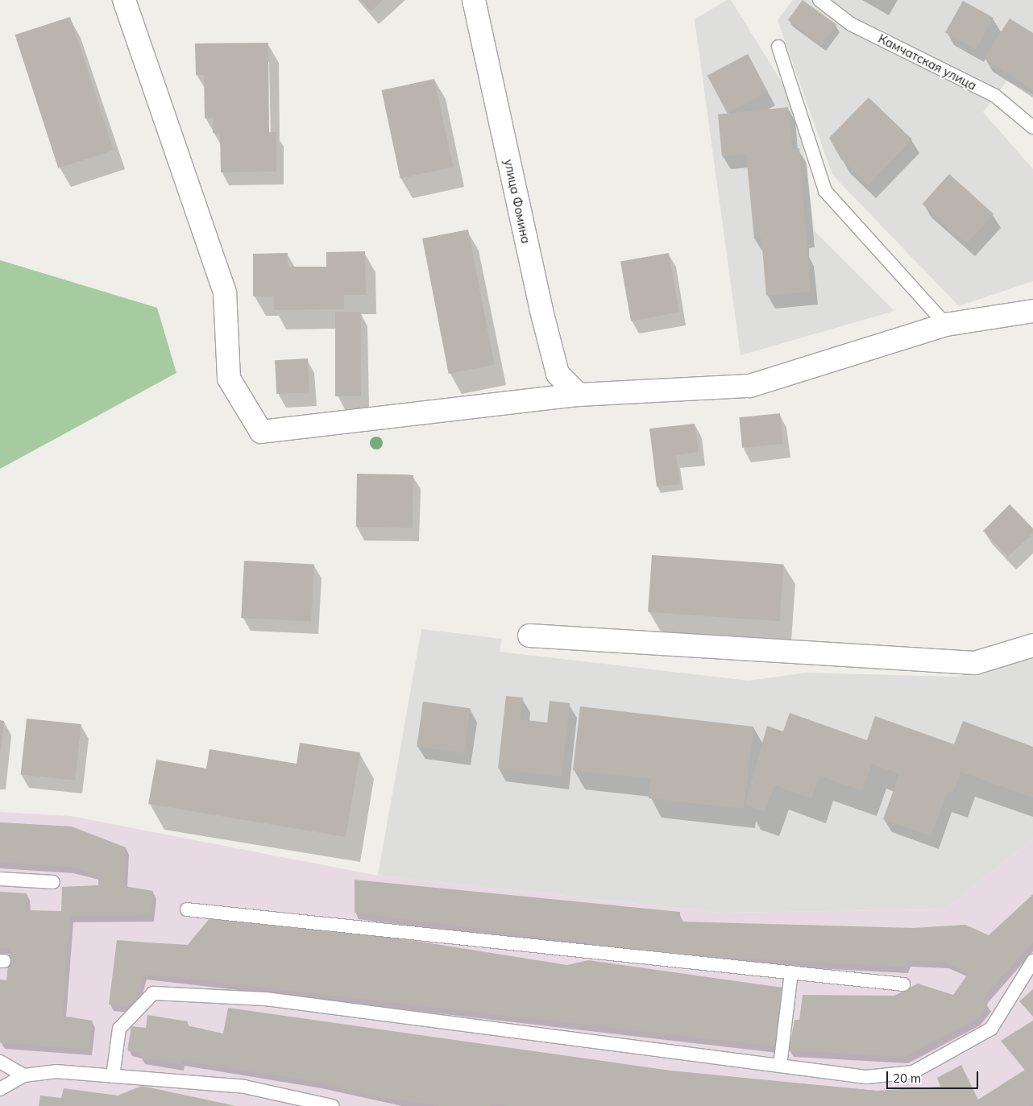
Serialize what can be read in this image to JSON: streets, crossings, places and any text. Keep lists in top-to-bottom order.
{
  "streets": {
    "street": ["улица Фомина"],
    "lane": ["Камчатская улица"]
  },
  "scale_bar": "20 m"
}
